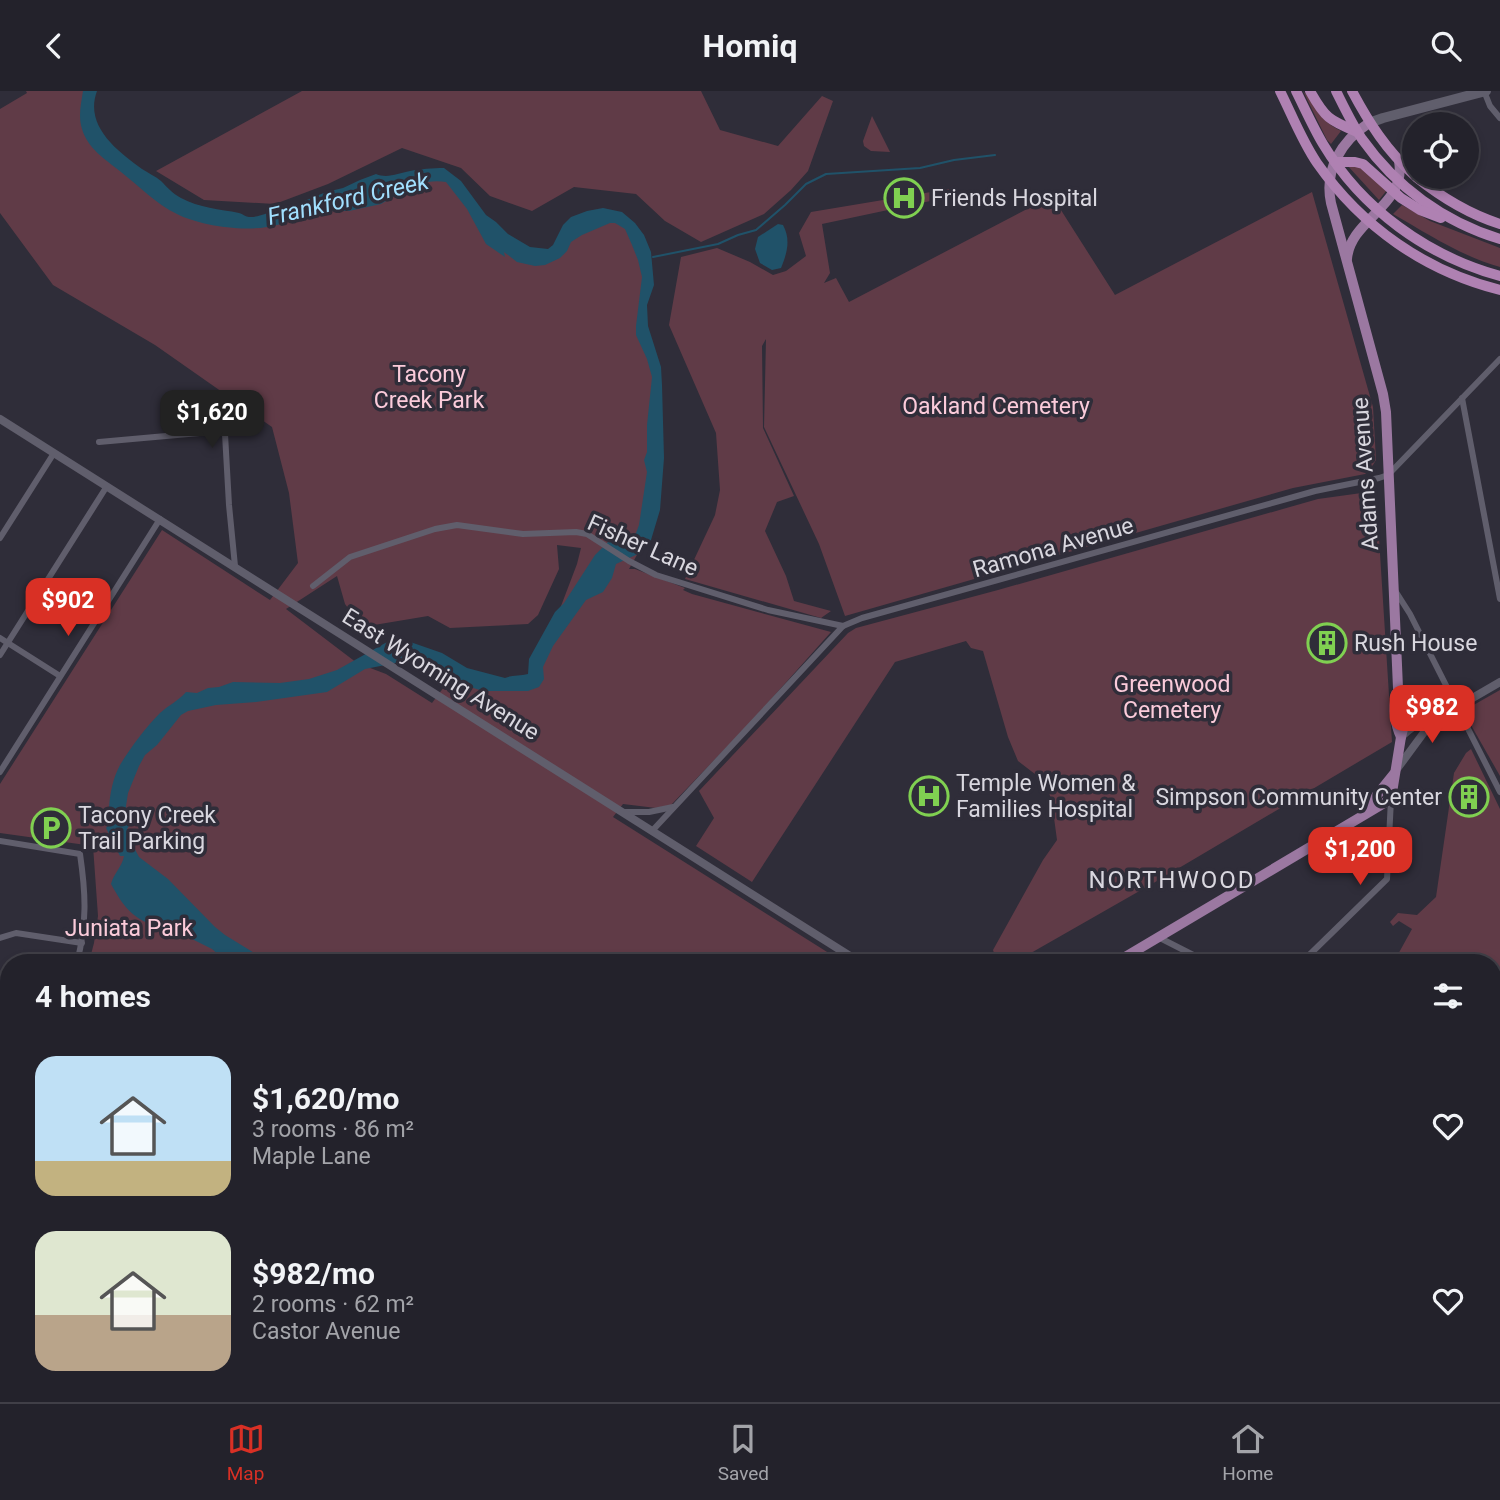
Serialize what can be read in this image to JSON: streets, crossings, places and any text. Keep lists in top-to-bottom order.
{
  "streets": {
    "main road": ["Adams Avenue"],
    "street": ["Fisher Lane", "Ramona Avenue", "East Wyoming Avenue"]
  },
  "crossings": [
    ["Adams Avenue", "Ramona Avenue"],
    ["Fisher Lane", "Ramona Avenue"],
    ["Ramona Avenue", "East Wyoming Avenue"]
  ],
  "districts": ["NORTHWOOD"],
  "water": ["Frankford Creek"],
  "parks": [
    "Tacony Creek Park",
    "Oakland Cemetery",
    "Greenwood Cemetery",
    "Juniata Park"
  ],
  "places": {
    "hospital": ["Friends Hospital", "Temple Women & Families Hospital"],
    "building": ["Rush House", "Simpson Community Center"],
    "parking": ["Tacony Creek Trail Parking"]
  },
  "page": {
    "header": "Homiq",
    "price": [
      "$1,620",
      "$902",
      "$982",
      "$1,200"
    ],
    "heading": "4 homes",
    "list": [
      {
        "name": "$1,620/mo",
        "note": "3 rooms · 86 m² · Maple Lane"
      },
      {
        "name": "$982/mo",
        "note": "2 rooms · 62 m² · Castor Avenue"
      }
    ],
    "tabs": ["Map", "Saved", "Home"]
  }
}
